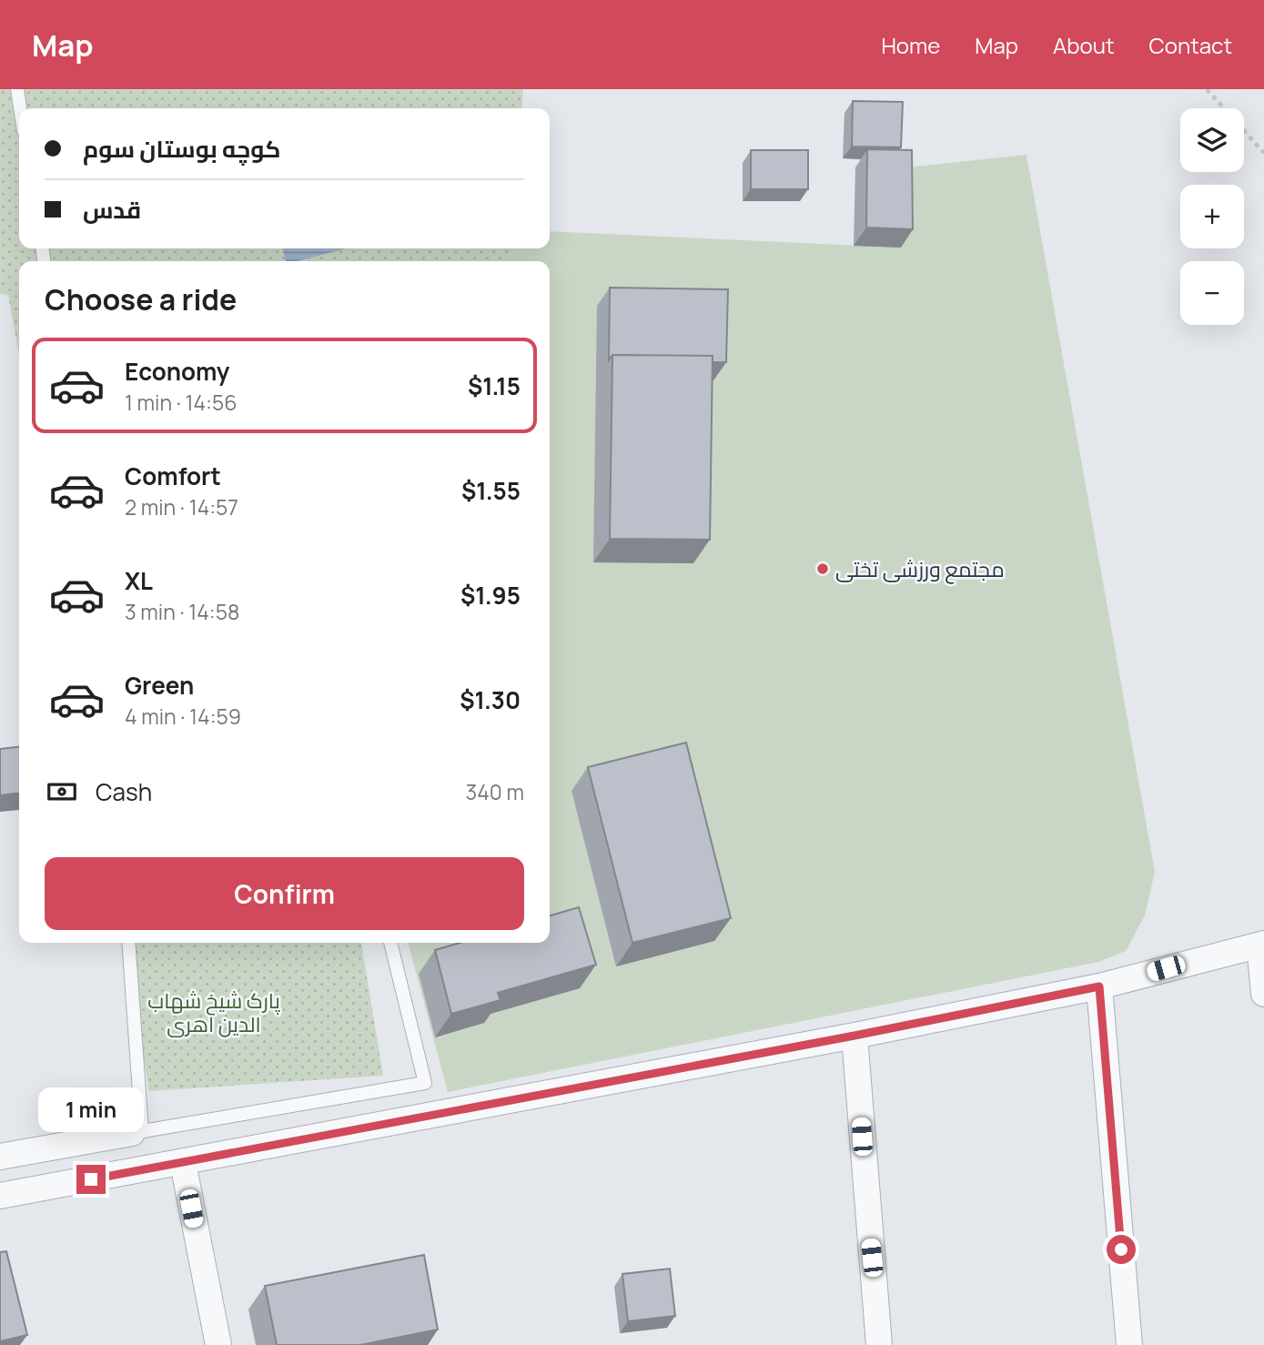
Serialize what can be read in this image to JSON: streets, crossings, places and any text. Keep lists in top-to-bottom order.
{
  "parks": ["پارک شیخ شهاب الدین اهری"],
  "places": ["مجتمع ورزشی تختی"],
  "page": {
    "header": "Map",
    "nav": [
      "Home",
      "Map",
      "About",
      "Contact"
    ],
    "map_buttons": ["+", "−"],
    "banner": ["کوچه بوستان سوم", "قدس"],
    "heading": "Choose a ride",
    "list": [
      {
        "name": "Economy",
        "note": "1 min · 14:56",
        "value": "$1.15"
      },
      {
        "name": "Comfort",
        "note": "2 min · 14:57",
        "value": "$1.55"
      },
      {
        "name": "XL",
        "note": "3 min · 14:58",
        "value": "$1.95"
      },
      {
        "name": "Green",
        "note": "4 min · 14:59",
        "value": "$1.30"
      }
    ],
    "pay": ["Cash", "340 m"],
    "buttons": "Confirm",
    "bubble": "1 min"
  }
}
